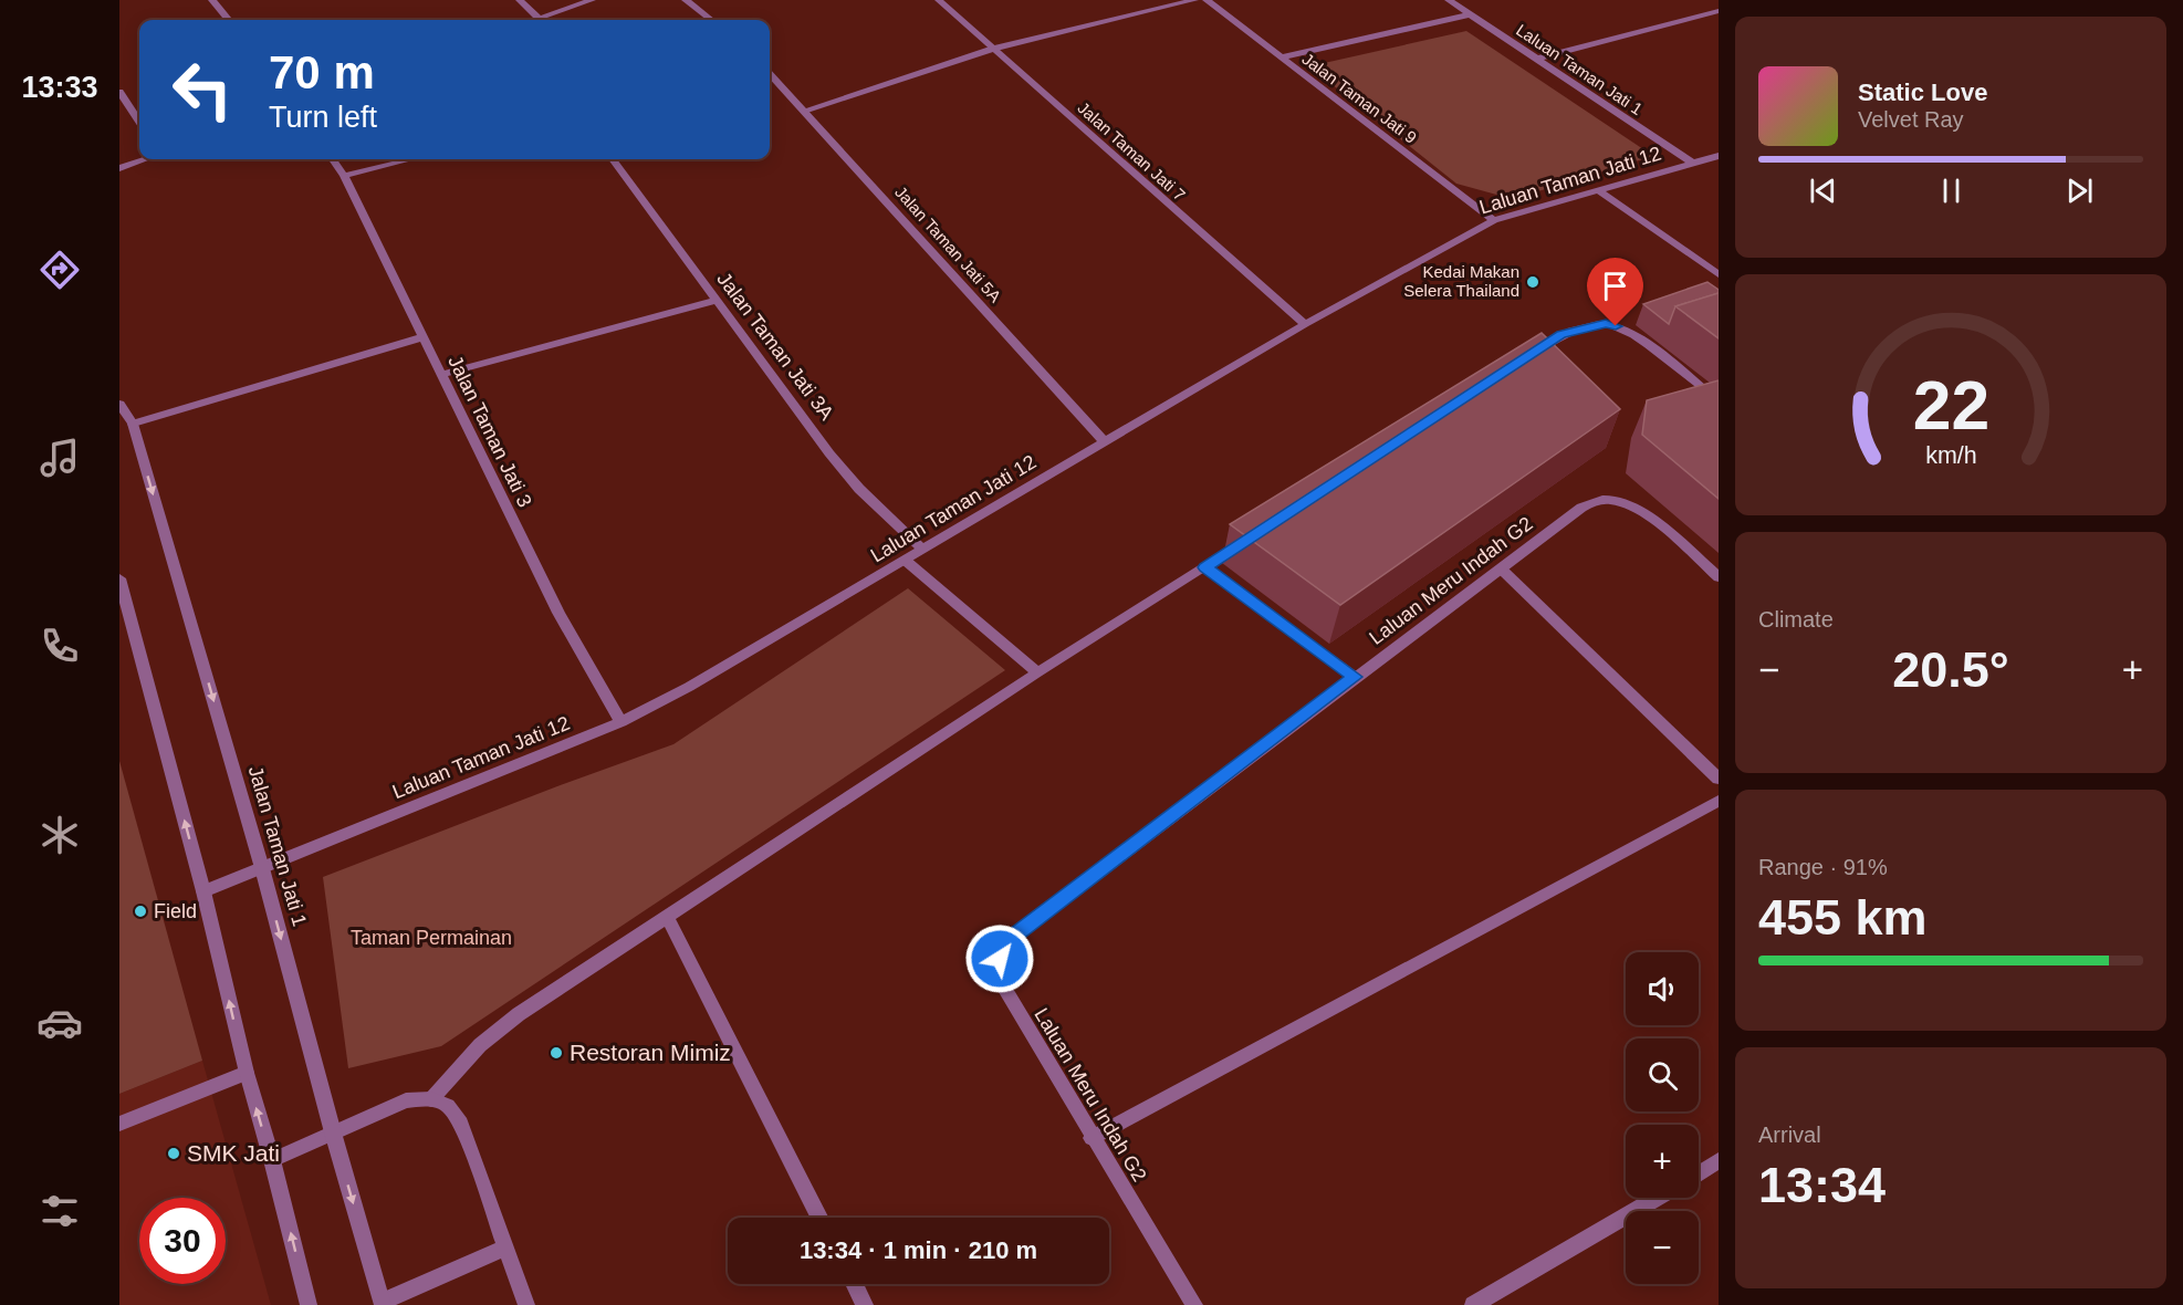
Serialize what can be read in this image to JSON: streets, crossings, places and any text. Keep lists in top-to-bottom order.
{
  "streets": {
    "street": [
      "Laluan Taman Jati 1",
      "Jalan Taman Jati 9",
      "Jalan Taman Jati 7",
      "Laluan Taman Jati 12",
      "Jalan Taman Jati 5A",
      "Jalan Taman Jati 3A",
      "Jalan Taman Jati 3",
      "Laluan Meru Indah G2",
      "Jalan Taman Jati 1"
    ]
  },
  "crossings": [
    ["Laluan Taman Jati 1", "Laluan Taman Jati 12"],
    ["Jalan Taman Jati 9", "Laluan Taman Jati 12"],
    ["Jalan Taman Jati 7", "Laluan Taman Jati 12"],
    ["Laluan Taman Jati 12", "Jalan Taman Jati 5A"],
    ["Laluan Taman Jati 12", "Jalan Taman Jati 3A"],
    ["Laluan Taman Jati 12", "Jalan Taman Jati 3"],
    ["Laluan Taman Jati 12", "Jalan Taman Jati 1"]
  ],
  "parks": ["Taman Permainan"],
  "places": [
    "Kedai Makan Selera Thailand",
    "Field",
    "Restoran Mimiz",
    "SMK Jati"
  ],
  "page": {
    "tabs": "13:33",
    "turn": ["70 m", "Turn left"],
    "song": ["Static Love", "Velvet Ray"],
    "tile": [
      "Climate",
      ["Range · 91%", "455 km"],
      ["Arrival", "13:34"]
    ],
    "heat": ["−", "20.5°", "+"],
    "map_buttons": ["+", "−"],
    "limit": "30",
    "trip": "13:34 · 1 min · 210 m",
    "gauge": ["22", "km/h"]
  }
}
